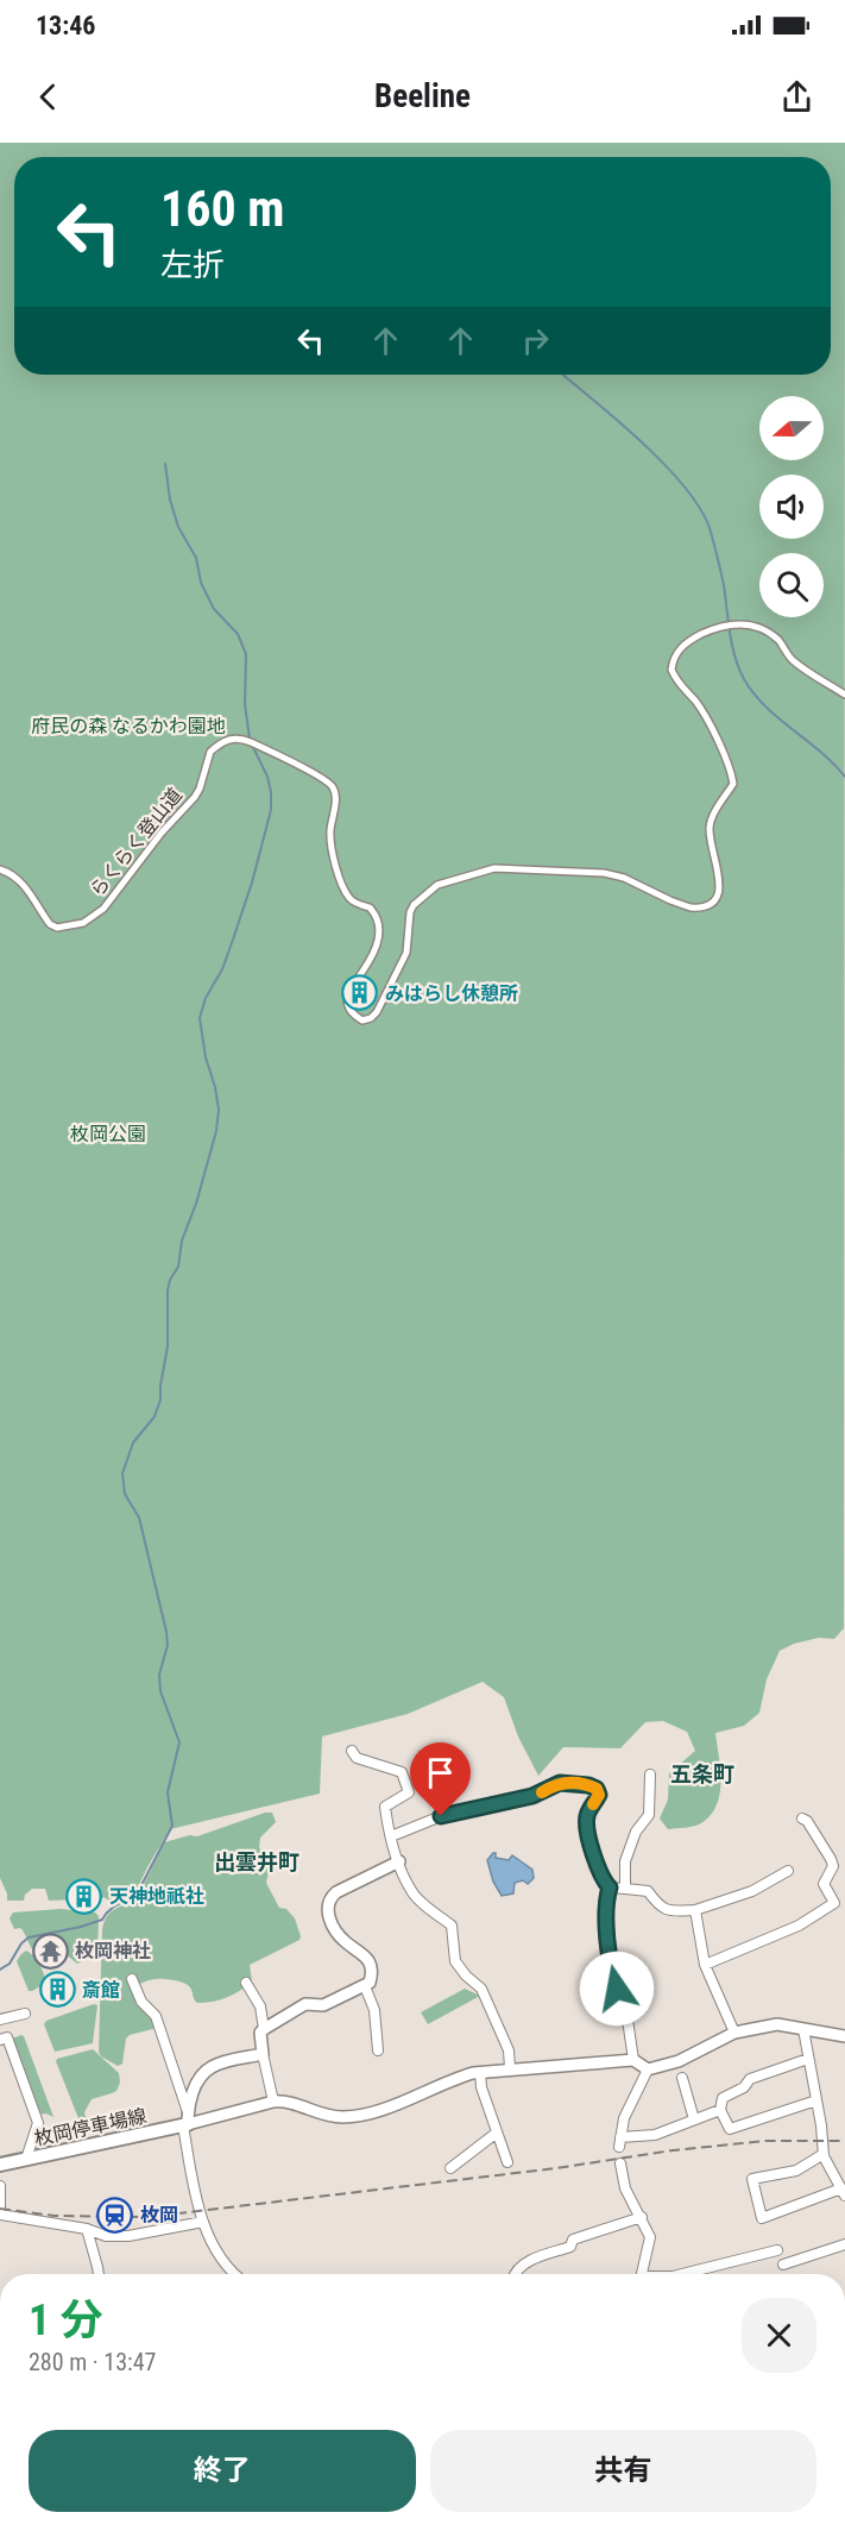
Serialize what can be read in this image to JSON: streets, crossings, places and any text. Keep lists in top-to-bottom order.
{
  "streets": {
    "main road": ["枚岡停車場線"],
    "street": ["らくらく登山道"]
  },
  "districts": ["五条町", "出雲井町"],
  "parks": ["府民の森 なるかわ園地", "枚岡公園"],
  "places": {
    "building": ["みはらし休憩所", "天神地祇社", "斎館"],
    "temple": ["枚岡神社"],
    "station": ["枚岡"]
  },
  "north": "left",
  "page": {
    "status": "13:46",
    "header": "Beeline",
    "turn": ["160 m", "左折"],
    "heading": ["1 分", "280 m · 13:47"],
    "buttons": ["終了", "共有"]
  }
}
